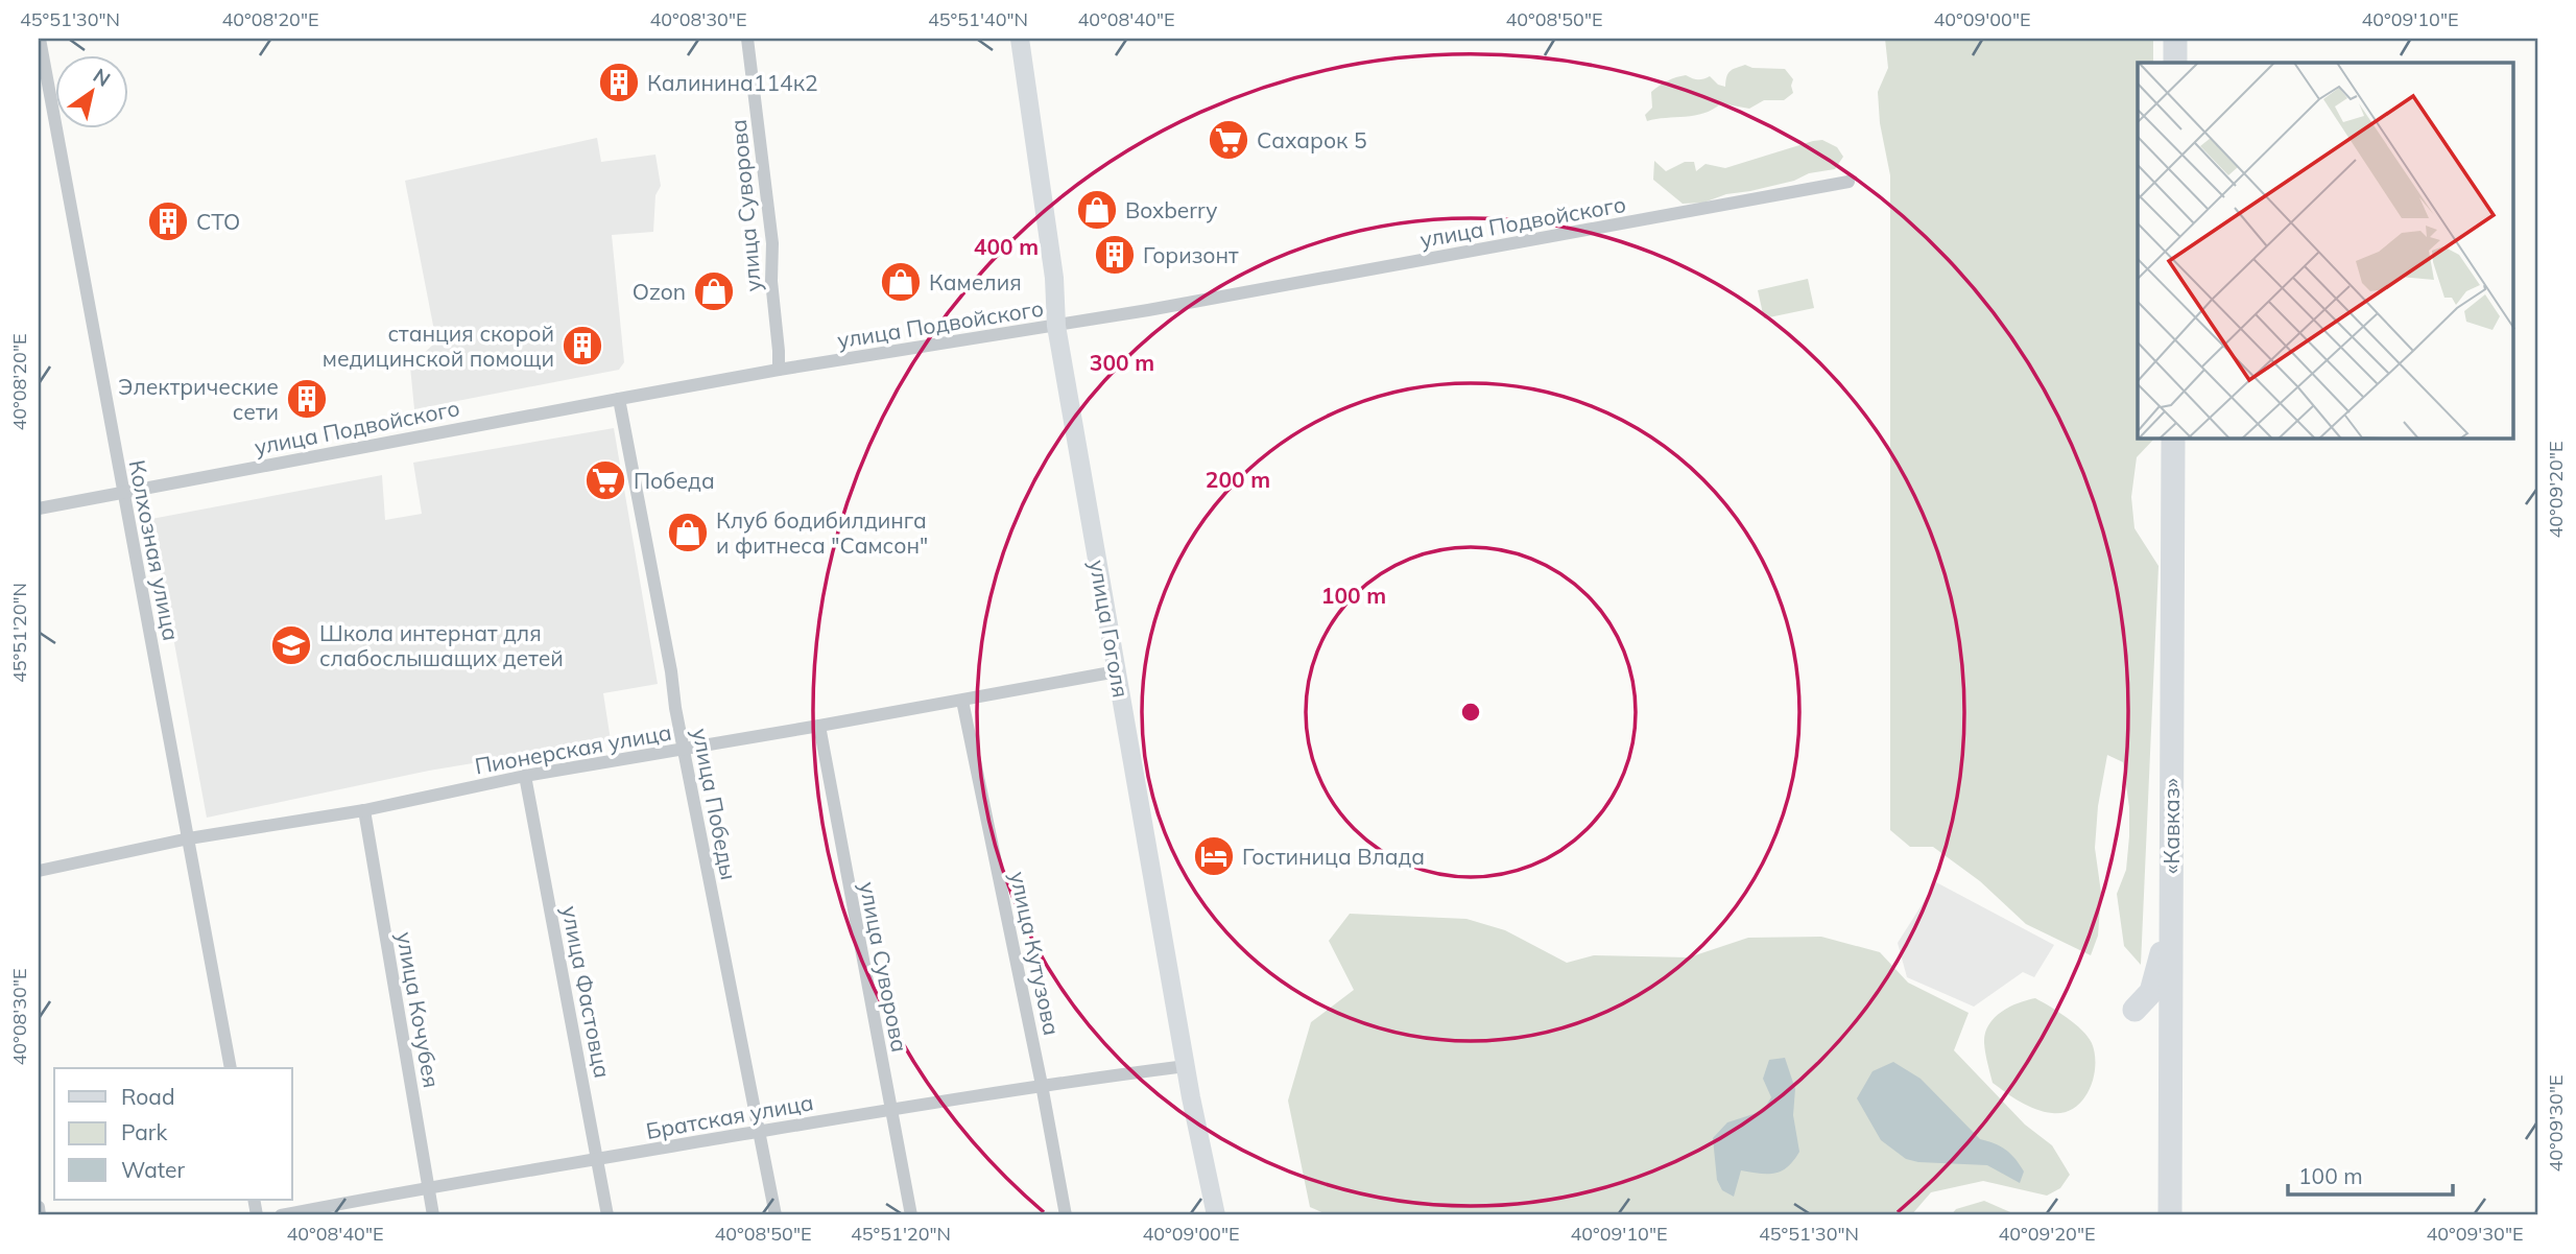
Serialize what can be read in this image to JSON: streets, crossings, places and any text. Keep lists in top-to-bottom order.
{
  "streets": {
    "highway": ["«Кавказ»"],
    "main road": ["улица Гоголя"],
    "street": [
      "улица Суворова",
      "улица Подвойского",
      "Колхозная улица",
      "Пионерская улица",
      "улица Победы",
      "улица Кутузова",
      "улица Фастовца",
      "улица Кочубея",
      "Братская улица"
    ]
  },
  "crossings": [
    ["улица Суворова", "улица Подвойского"],
    ["улица Суворова", "Пионерская улица"],
    ["улица Суворова", "Братская улица"],
    ["улица Подвойского", "Колхозная улица"],
    ["улица Подвойского", "улица Гоголя"],
    ["улица Подвойского", "улица Победы"],
    ["Колхозная улица", "Пионерская улица"],
    ["улица Гоголя", "Пионерская улица"],
    ["улица Гоголя", "Братская улица"],
    ["Пионерская улица", "улица Победы"],
    ["Пионерская улица", "улица Кутузова"],
    ["Пионерская улица", "улица Фастовца"],
    ["Пионерская улица", "улица Кочубея"],
    ["улица Победы", "Братская улица"],
    ["улица Кутузова", "Братская улица"],
    ["улица Фастовца", "Братская улица"],
    ["улица Кочубея", "Братская улица"]
  ],
  "places": {
    "building": [
      "Калинина114к2",
      "СТО",
      "Горизонт",
      "станция скорой медицинской помощи",
      "Электрические сети"
    ],
    "supermarket": ["Сахарок 5", "Победа"],
    "shop": [
      "Boxberry",
      "Камелия",
      "Ozon",
      "Клуб бодибилдинга и фитнеса \"Самсон\""
    ],
    "school or university": ["Школа интернат для слабослышащих детей"],
    "hotel": ["Гостиница Влада"]
  },
  "legend": ["Road", "Park", "Water"],
  "scale_bar": "100 m",
  "north": "top right",
  "coordinates": [
    "45°51'30\"N",
    "40°08'20\"E",
    "40°08'30\"E",
    "45°51'40\"N",
    "40°08'40\"E",
    "40°08'50\"E",
    "40°09'00\"E",
    "40°09'10\"E",
    "40°09'20\"E",
    "45°51'20\"N",
    "40°09'30\"E"
  ],
  "rings": [
    "400 m",
    "300 m",
    "200 m",
    "100 m"
  ]
}
